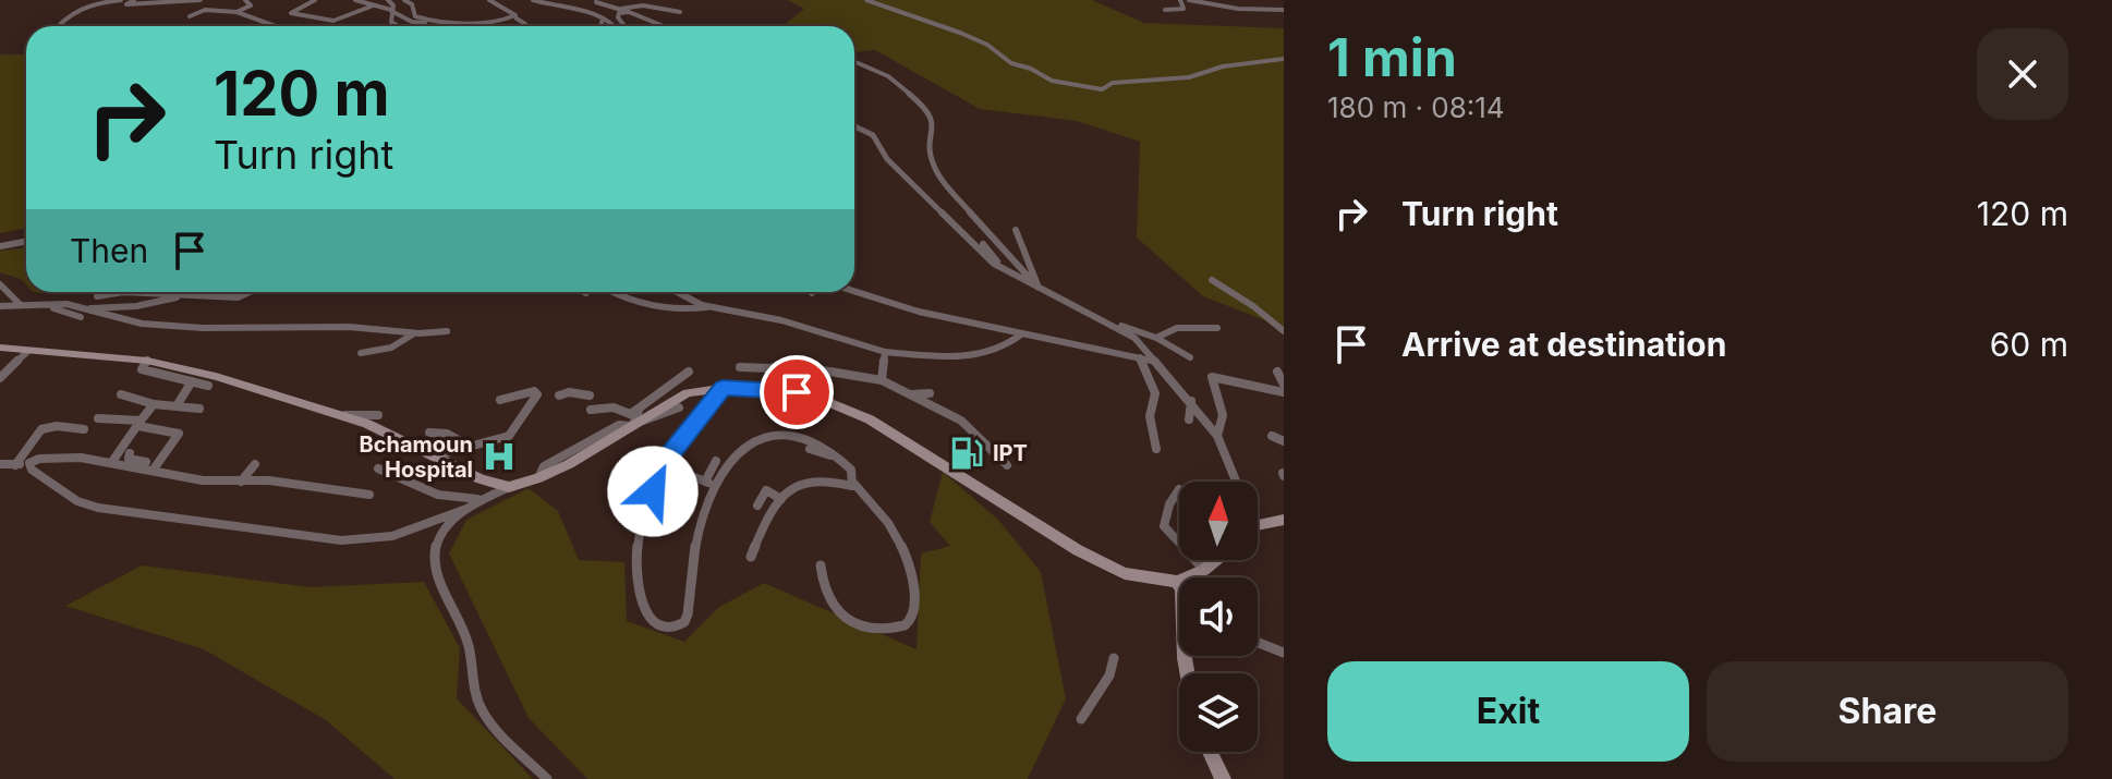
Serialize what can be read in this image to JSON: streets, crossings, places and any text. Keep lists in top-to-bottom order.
{
  "places": {
    "fuel station": ["IPT"],
    "hospital": ["Bchamoun Hospital"]
  },
  "north": "top",
  "page": {
    "heading": ["1 min", "180 m · 08:14"],
    "turn": ["120 m", "Turn right"],
    "list": [
      {
        "name": "Turn right",
        "value": "120 m"
      },
      {
        "name": "Arrive at destination",
        "value": "60 m"
      }
    ],
    "then": "Then",
    "buttons": ["Exit", "Share"]
  }
}
